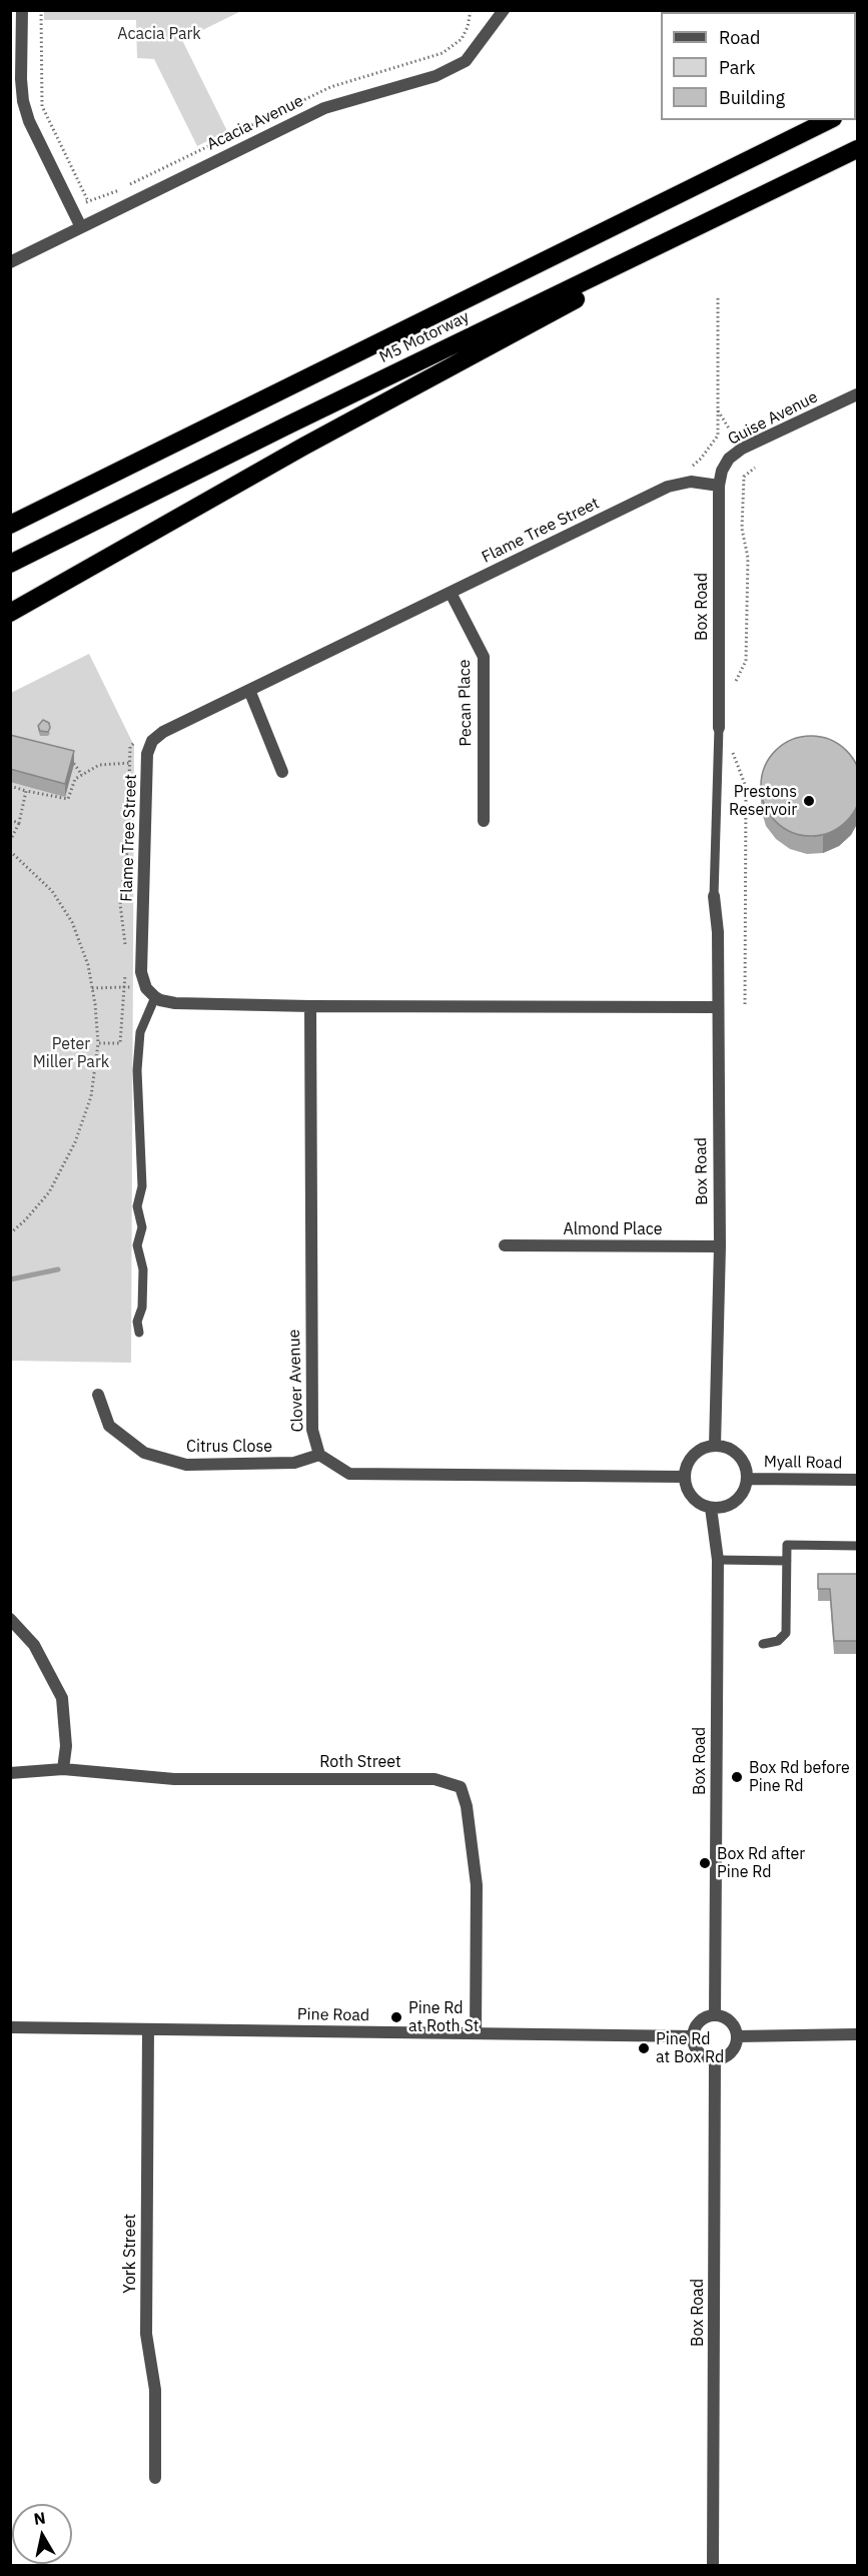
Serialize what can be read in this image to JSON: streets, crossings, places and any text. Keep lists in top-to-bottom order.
{
  "streets": {
    "highway": ["M5 Motorway"],
    "street": [
      "Acacia Avenue",
      "Guise Avenue",
      "Flame Tree Street",
      "Box Road",
      "Pecan Place",
      "Almond Place",
      "Clover Avenue",
      "Citrus Close",
      "Myall Road",
      "Roth Street",
      "Pine Road",
      "York Street"
    ]
  },
  "crossings": [
    ["Guise Avenue", "Flame Tree Street"],
    ["Guise Avenue", "Box Road"],
    ["Flame Tree Street", "Box Road"],
    ["Flame Tree Street", "Pecan Place"],
    ["Box Road", "Almond Place"],
    ["Box Road", "Myall Road"],
    ["Box Road", "Pine Road"],
    ["Clover Avenue", "Citrus Close"],
    ["Roth Street", "Pine Road"],
    ["Pine Road", "York Street"]
  ],
  "parks": ["Acacia Park", "Peter Miller Park"],
  "places": [
    "Prestons Reservoir",
    "Box Rd before Pine Rd",
    "Box Rd after Pine Rd",
    "Pine Rd at Roth St",
    "Pine Rd at Box Rd"
  ],
  "legend": ["Road", "Park", "Building"],
  "north": "top"
}
